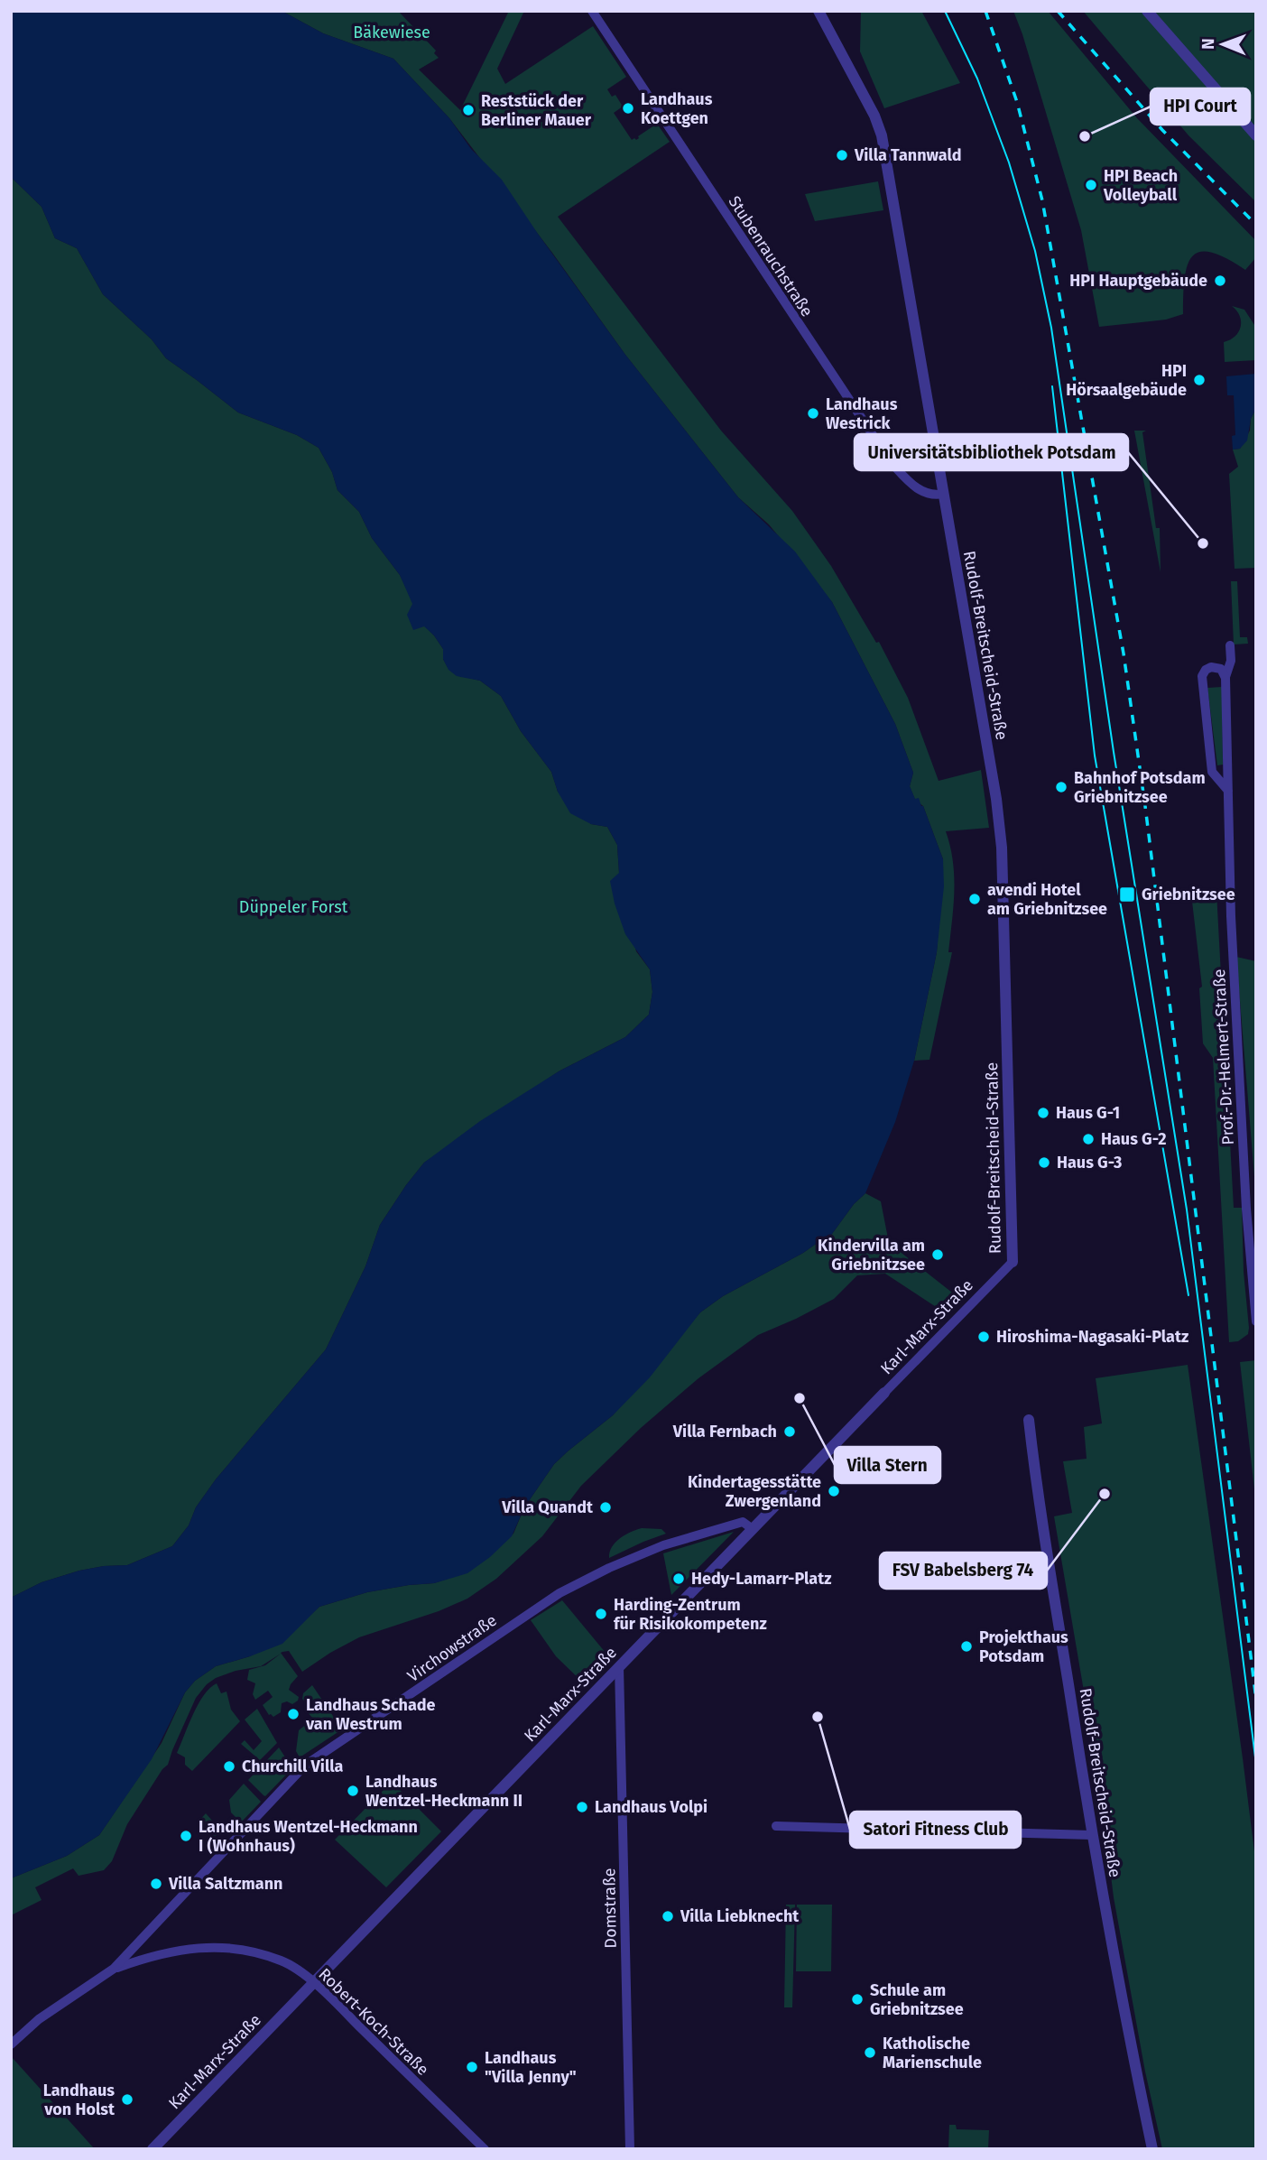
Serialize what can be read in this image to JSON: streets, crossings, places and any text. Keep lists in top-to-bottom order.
{
  "streets": {
    "street": [
      "Stubenrauchstraße",
      "Rudolf-Breitscheid-Straße",
      "Prof.-Dr.-Helmert-Straße",
      "Karl-Marx-Straße",
      "Virchowstraße",
      "Domstraße",
      "Robert-Koch-Straße"
    ]
  },
  "crossings": [
    ["Stubenrauchstraße", "Rudolf-Breitscheid-Straße"],
    ["Rudolf-Breitscheid-Straße", "Karl-Marx-Straße"],
    ["Karl-Marx-Straße", "Virchowstraße"],
    ["Karl-Marx-Straße", "Domstraße"],
    ["Karl-Marx-Straße", "Robert-Koch-Straße"],
    ["Virchowstraße", "Robert-Koch-Straße"]
  ],
  "parks": ["Bäkewiese", "Düppeler Forst"],
  "places": {
    "other": [
      "Landhaus Koettgen",
      "Reststück der Berliner Mauer",
      "HPI Court",
      "Villa Tannwald",
      "HPI Beach Volleyball",
      "HPI Hauptgebäude",
      "HPI Hörsaalgebäude",
      "Landhaus Westrick",
      "Universitätsbibliothek Potsdam",
      "Bahnhof Potsdam Griebnitzsee",
      "avendi Hotel am Griebnitzsee",
      "Haus G-1",
      "Haus G-2",
      "Haus G-3",
      "Kindervilla am Griebnitzsee",
      "Hiroshima-Nagasaki-Platz",
      "Villa Stern",
      "Villa Fernbach",
      "Kindertagesstätte Zwergenland",
      "FSV Babelsberg 74",
      "Villa Quandt",
      "Hedy-Lamarr-Platz",
      "Harding-Zentrum für Risikokompetenz",
      "Projekthaus Potsdam",
      "Landhaus Schade van Westrum",
      "Satori Fitness Club",
      "Churchill Villa",
      "Landhaus Wentzel-Heckmann II",
      "Landhaus Volpi",
      "Landhaus Wentzel-Heckmann I (Wohnhaus)",
      "Villa Saltzmann",
      "Villa Liebknecht",
      "Schule am Griebnitzsee",
      "Katholische Marienschule",
      "Landhaus \"Villa Jenny\"",
      "Landhaus von Holst"
    ],
    "transit": ["Griebnitzsee"]
  },
  "north": "left"
}
